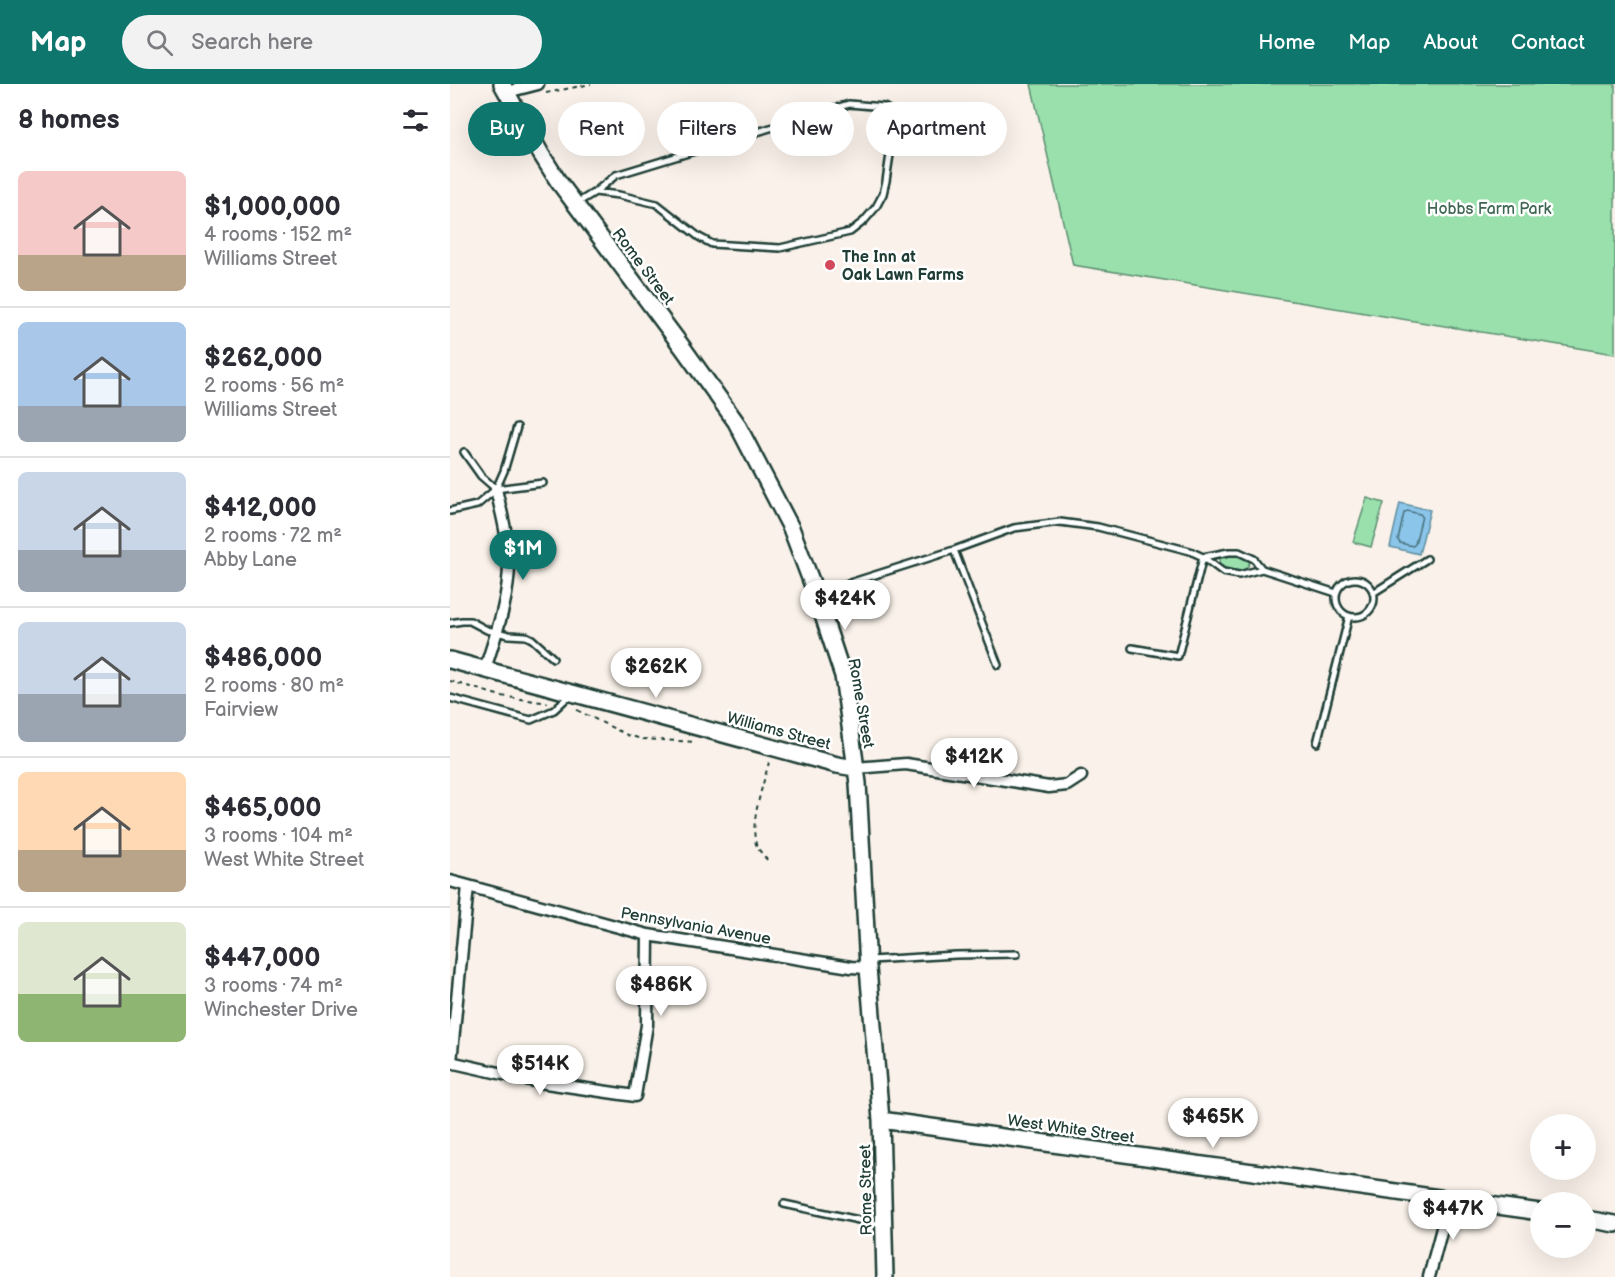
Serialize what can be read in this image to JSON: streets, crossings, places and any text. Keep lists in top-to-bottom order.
{
  "streets": {
    "street": [
      "Rome Street",
      "Williams Street",
      "Pennsylvania Avenue",
      "West White Street"
    ]
  },
  "crossings": [
    ["Rome Street", "Williams Street"],
    ["Rome Street", "Pennsylvania Avenue"],
    ["Rome Street", "West White Street"]
  ],
  "parks": ["Hobbs Farm Park"],
  "places": ["The Inn at Oak Lawn Farms"],
  "page": {
    "header": "Map",
    "search": "Search here",
    "nav": [
      "Home",
      "Map",
      "About",
      "Contact"
    ],
    "heading": "8 homes",
    "chip": [
      "Buy",
      "Rent",
      "Filters",
      "New",
      "Apartment"
    ],
    "list": [
      {
        "name": "$1,000,000",
        "note": "4 rooms · 152 m² · Williams Street"
      },
      {
        "name": "$262,000",
        "note": "2 rooms · 56 m² · Williams Street"
      },
      {
        "name": "$412,000",
        "note": "2 rooms · 72 m² · Abby Lane"
      },
      {
        "name": "$486,000",
        "note": "2 rooms · 80 m² · Fairview"
      },
      {
        "name": "$465,000",
        "note": "3 rooms · 104 m² · West White Street"
      },
      {
        "name": "$447,000",
        "note": "3 rooms · 74 m² · Winchester Drive"
      }
    ],
    "price": [
      "$1M",
      "$424K",
      "$262K",
      "$412K",
      "$486K",
      "$514K",
      "$465K",
      "$447K"
    ],
    "map_buttons": ["+", "−"]
  }
}
